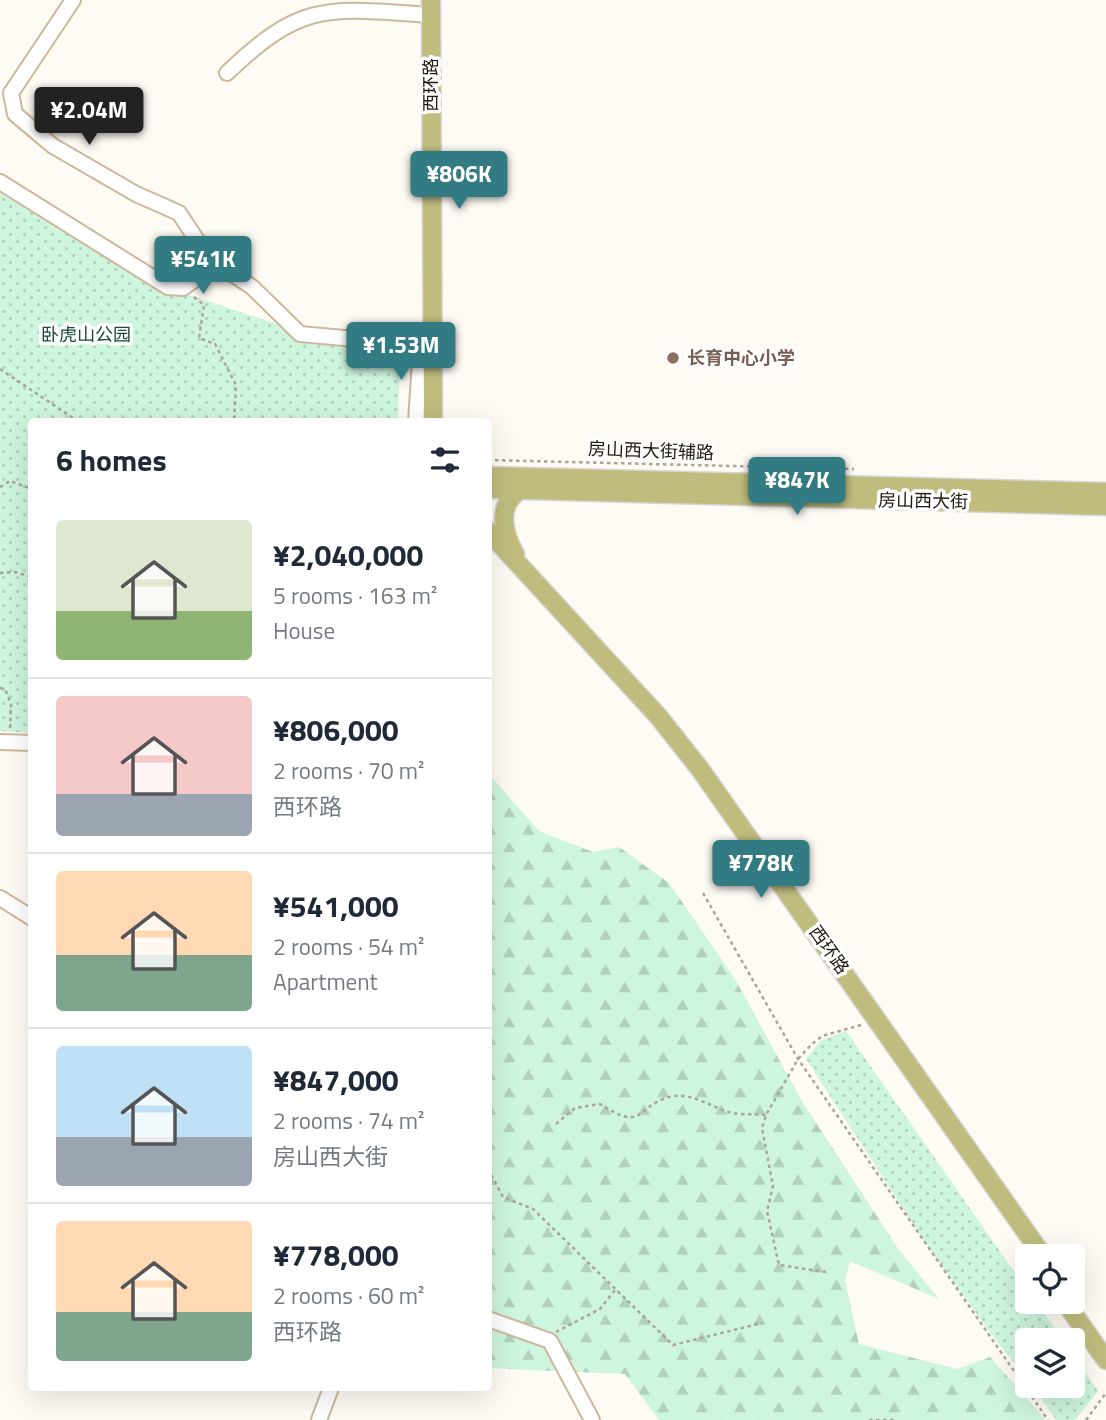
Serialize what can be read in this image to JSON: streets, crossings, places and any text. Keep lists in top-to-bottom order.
{
  "streets": {
    "main road": ["西环路", "房山西大街"],
    "path": ["房山西大街辅路"]
  },
  "parks": ["卧虎山公园"],
  "places": ["长育中心小学"],
  "page": {
    "price": [
      "¥2.04M",
      "¥806K",
      "¥541K",
      "¥1.53M",
      "¥847K",
      "¥778K"
    ],
    "heading": "6 homes",
    "list": [
      {
        "name": "¥2,040,000",
        "note": "5 rooms · 163 m² · House"
      },
      {
        "name": "¥806,000",
        "note": "2 rooms · 70 m² · 西环路"
      },
      {
        "name": "¥541,000",
        "note": "2 rooms · 54 m² · Apartment"
      },
      {
        "name": "¥847,000",
        "note": "2 rooms · 74 m² · 房山西大街"
      },
      {
        "name": "¥778,000",
        "note": "2 rooms · 60 m² · 西环路"
      }
    ]
  }
}
